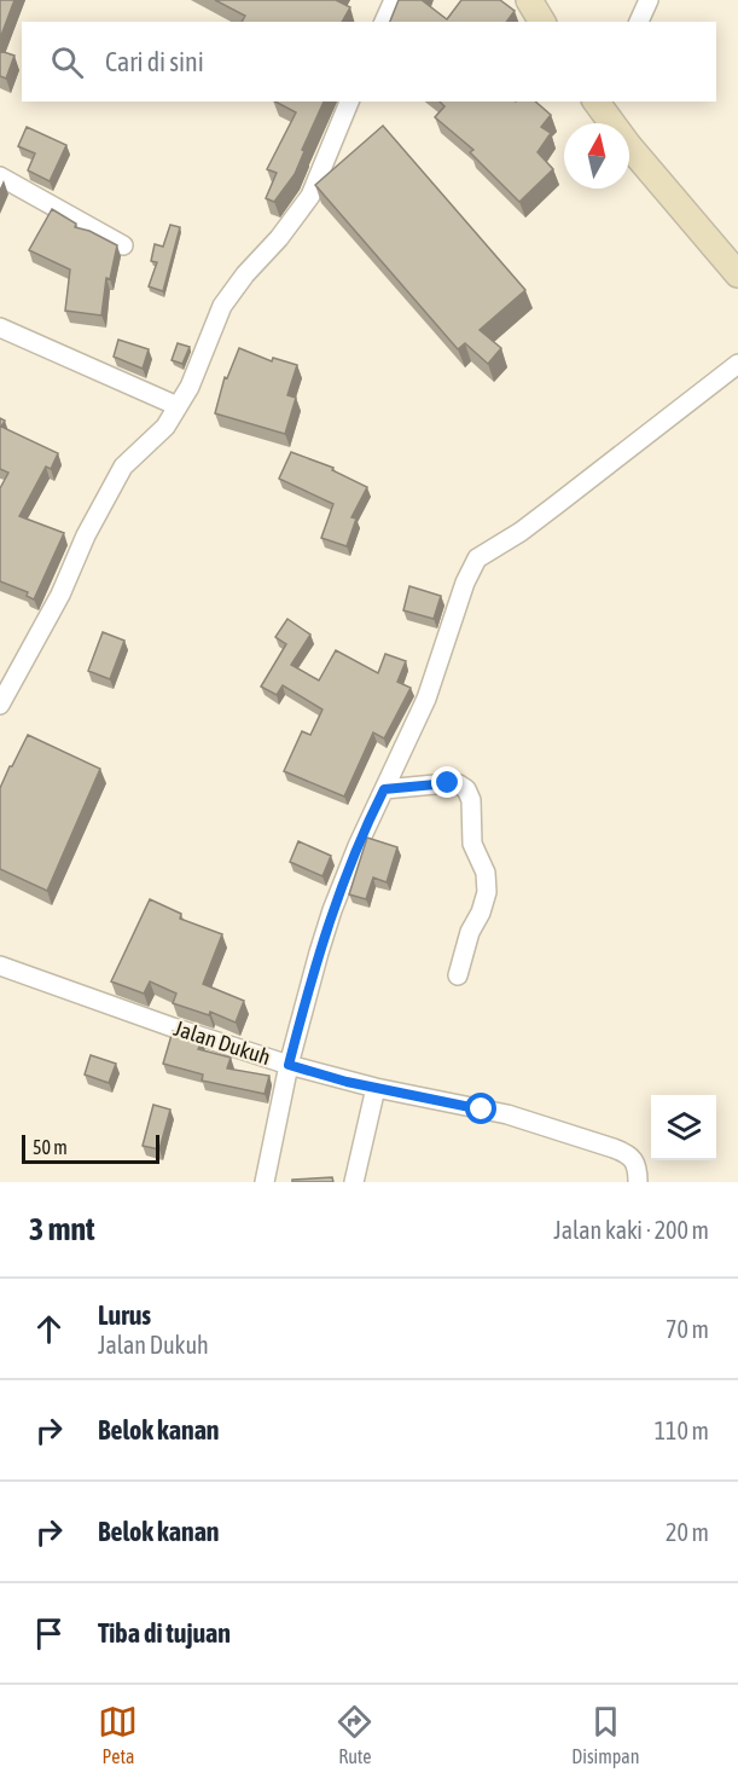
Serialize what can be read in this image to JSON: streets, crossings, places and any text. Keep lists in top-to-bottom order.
{
  "streets": {
    "street": ["Jalan Dukuh"]
  },
  "scale_bar": "50 m",
  "north": "top",
  "page": {
    "search": "Cari di sini",
    "scale": "50 m",
    "heading": ["3 mnt", "Jalan kaki · 200 m"],
    "list": [
      ["Lurus", "Jalan Dukuh", "70 m"],
      ["Belok kanan", "110 m"],
      ["Belok kanan", "20 m"],
      "Tiba di tujuan"
    ],
    "nav": ["Peta", "Rute", "Disimpan"]
  }
}
